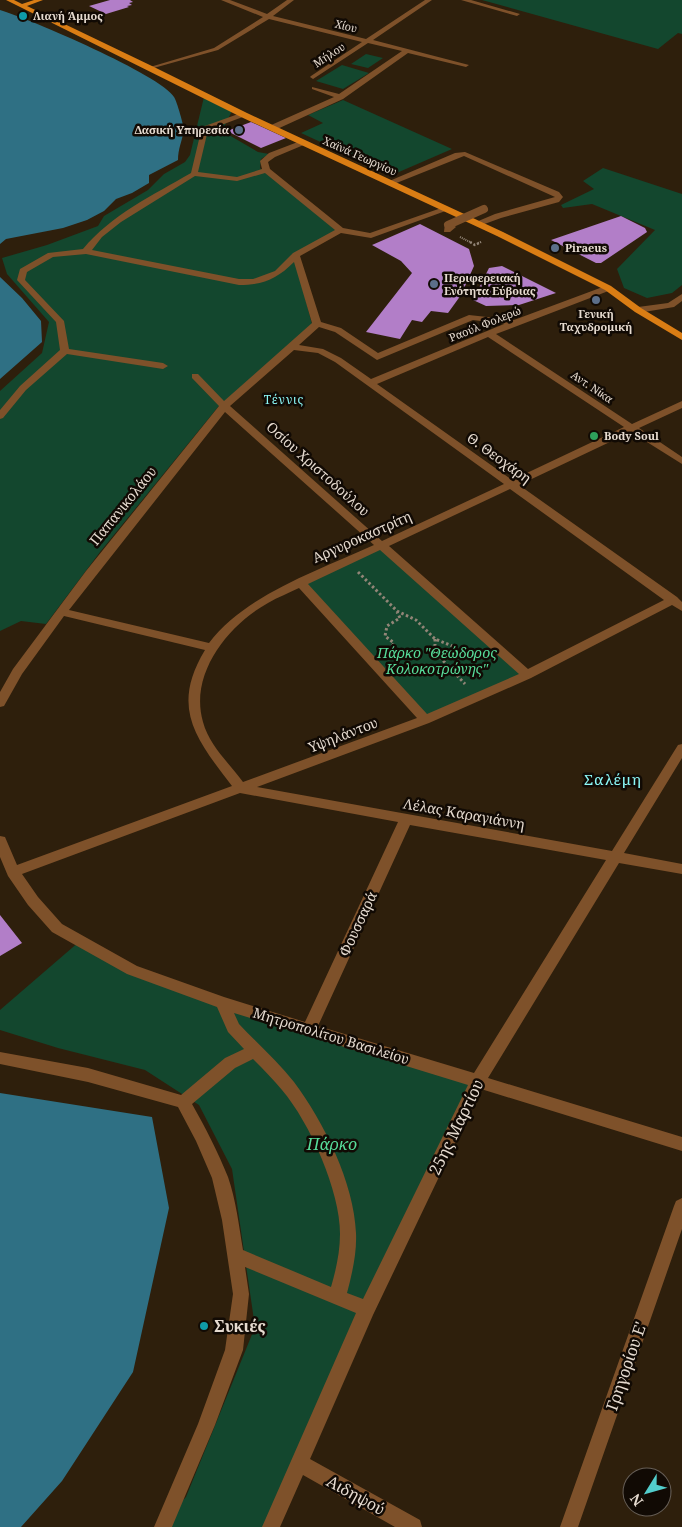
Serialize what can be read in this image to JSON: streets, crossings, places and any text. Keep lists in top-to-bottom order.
{
  "streets": {
    "main road": ["Χαϊνά Γεωργίου"],
    "street": [
      "Χίου",
      "Μήλου",
      "Ραούλ Φολερώ",
      "Αντ. Νίκα",
      "Θ. Θεοχάρη",
      "Οσίου Χριστοδούλου",
      "Παπανικολάου",
      "Αργυροκαστρίτη",
      "Υψηλάντου",
      "Λέλας Καραγιάννη",
      "Φουσσαρά",
      "Μητροπολίτου Βασιλείου",
      "25ης Μαρτίου",
      "Γρηγορίου Ε'",
      "Αιδηψού"
    ]
  },
  "crossings": [
    ["Χίου", "Μήλου"],
    ["Χαϊνά Γεωργίου", "Ραούλ Φολερώ"],
    ["Ραούλ Φολερώ", "Αντ. Νίκα"],
    ["Ραούλ Φολερώ", "Θ. Θεοχάρη"],
    ["Αντ. Νίκα", "Αργυροκαστρίτη"],
    ["Θ. Θεοχάρη", "Παπανικολάου"],
    ["Θ. Θεοχάρη", "Αργυροκαστρίτη"],
    ["Θ. Θεοχάρη", "Υψηλάντου"],
    ["Οσίου Χριστοδούλου", "Παπανικολάου"],
    ["Οσίου Χριστοδούλου", "Αργυροκαστρίτη"],
    ["Οσίου Χριστοδούλου", "Υψηλάντου"],
    ["Αργυροκαστρίτη", "Υψηλάντου"],
    ["Αργυροκαστρίτη", "Λέλας Καραγιάννη"],
    ["Υψηλάντου", "Λέλας Καραγιάννη"],
    ["Υψηλάντου", "Μητροπολίτου Βασιλείου"],
    ["Λέλας Καραγιάννη", "Φουσσαρά"],
    ["Λέλας Καραγιάννη", "25ης Μαρτίου"],
    ["Φουσσαρά", "Μητροπολίτου Βασιλείου"],
    ["Μητροπολίτου Βασιλείου", "25ης Μαρτίου"],
    ["25ης Μαρτίου", "Αιδηψού"]
  ],
  "districts": ["Τέννις", "Σαλέμη"],
  "parks": ["Πάρκο \"Θεώδορος Κολοκοτρώνης\"", "Πάρκο"],
  "places": [
    "Λιανή Άμμος",
    "Δασική Υπηρεσία",
    "Piraeus",
    "Περιφερειακή Ενότητα Εύβοιας",
    "Γενική Ταχυδρομική",
    "Body Soul",
    "Συκιές"
  ],
  "north": "bottom left"
}
